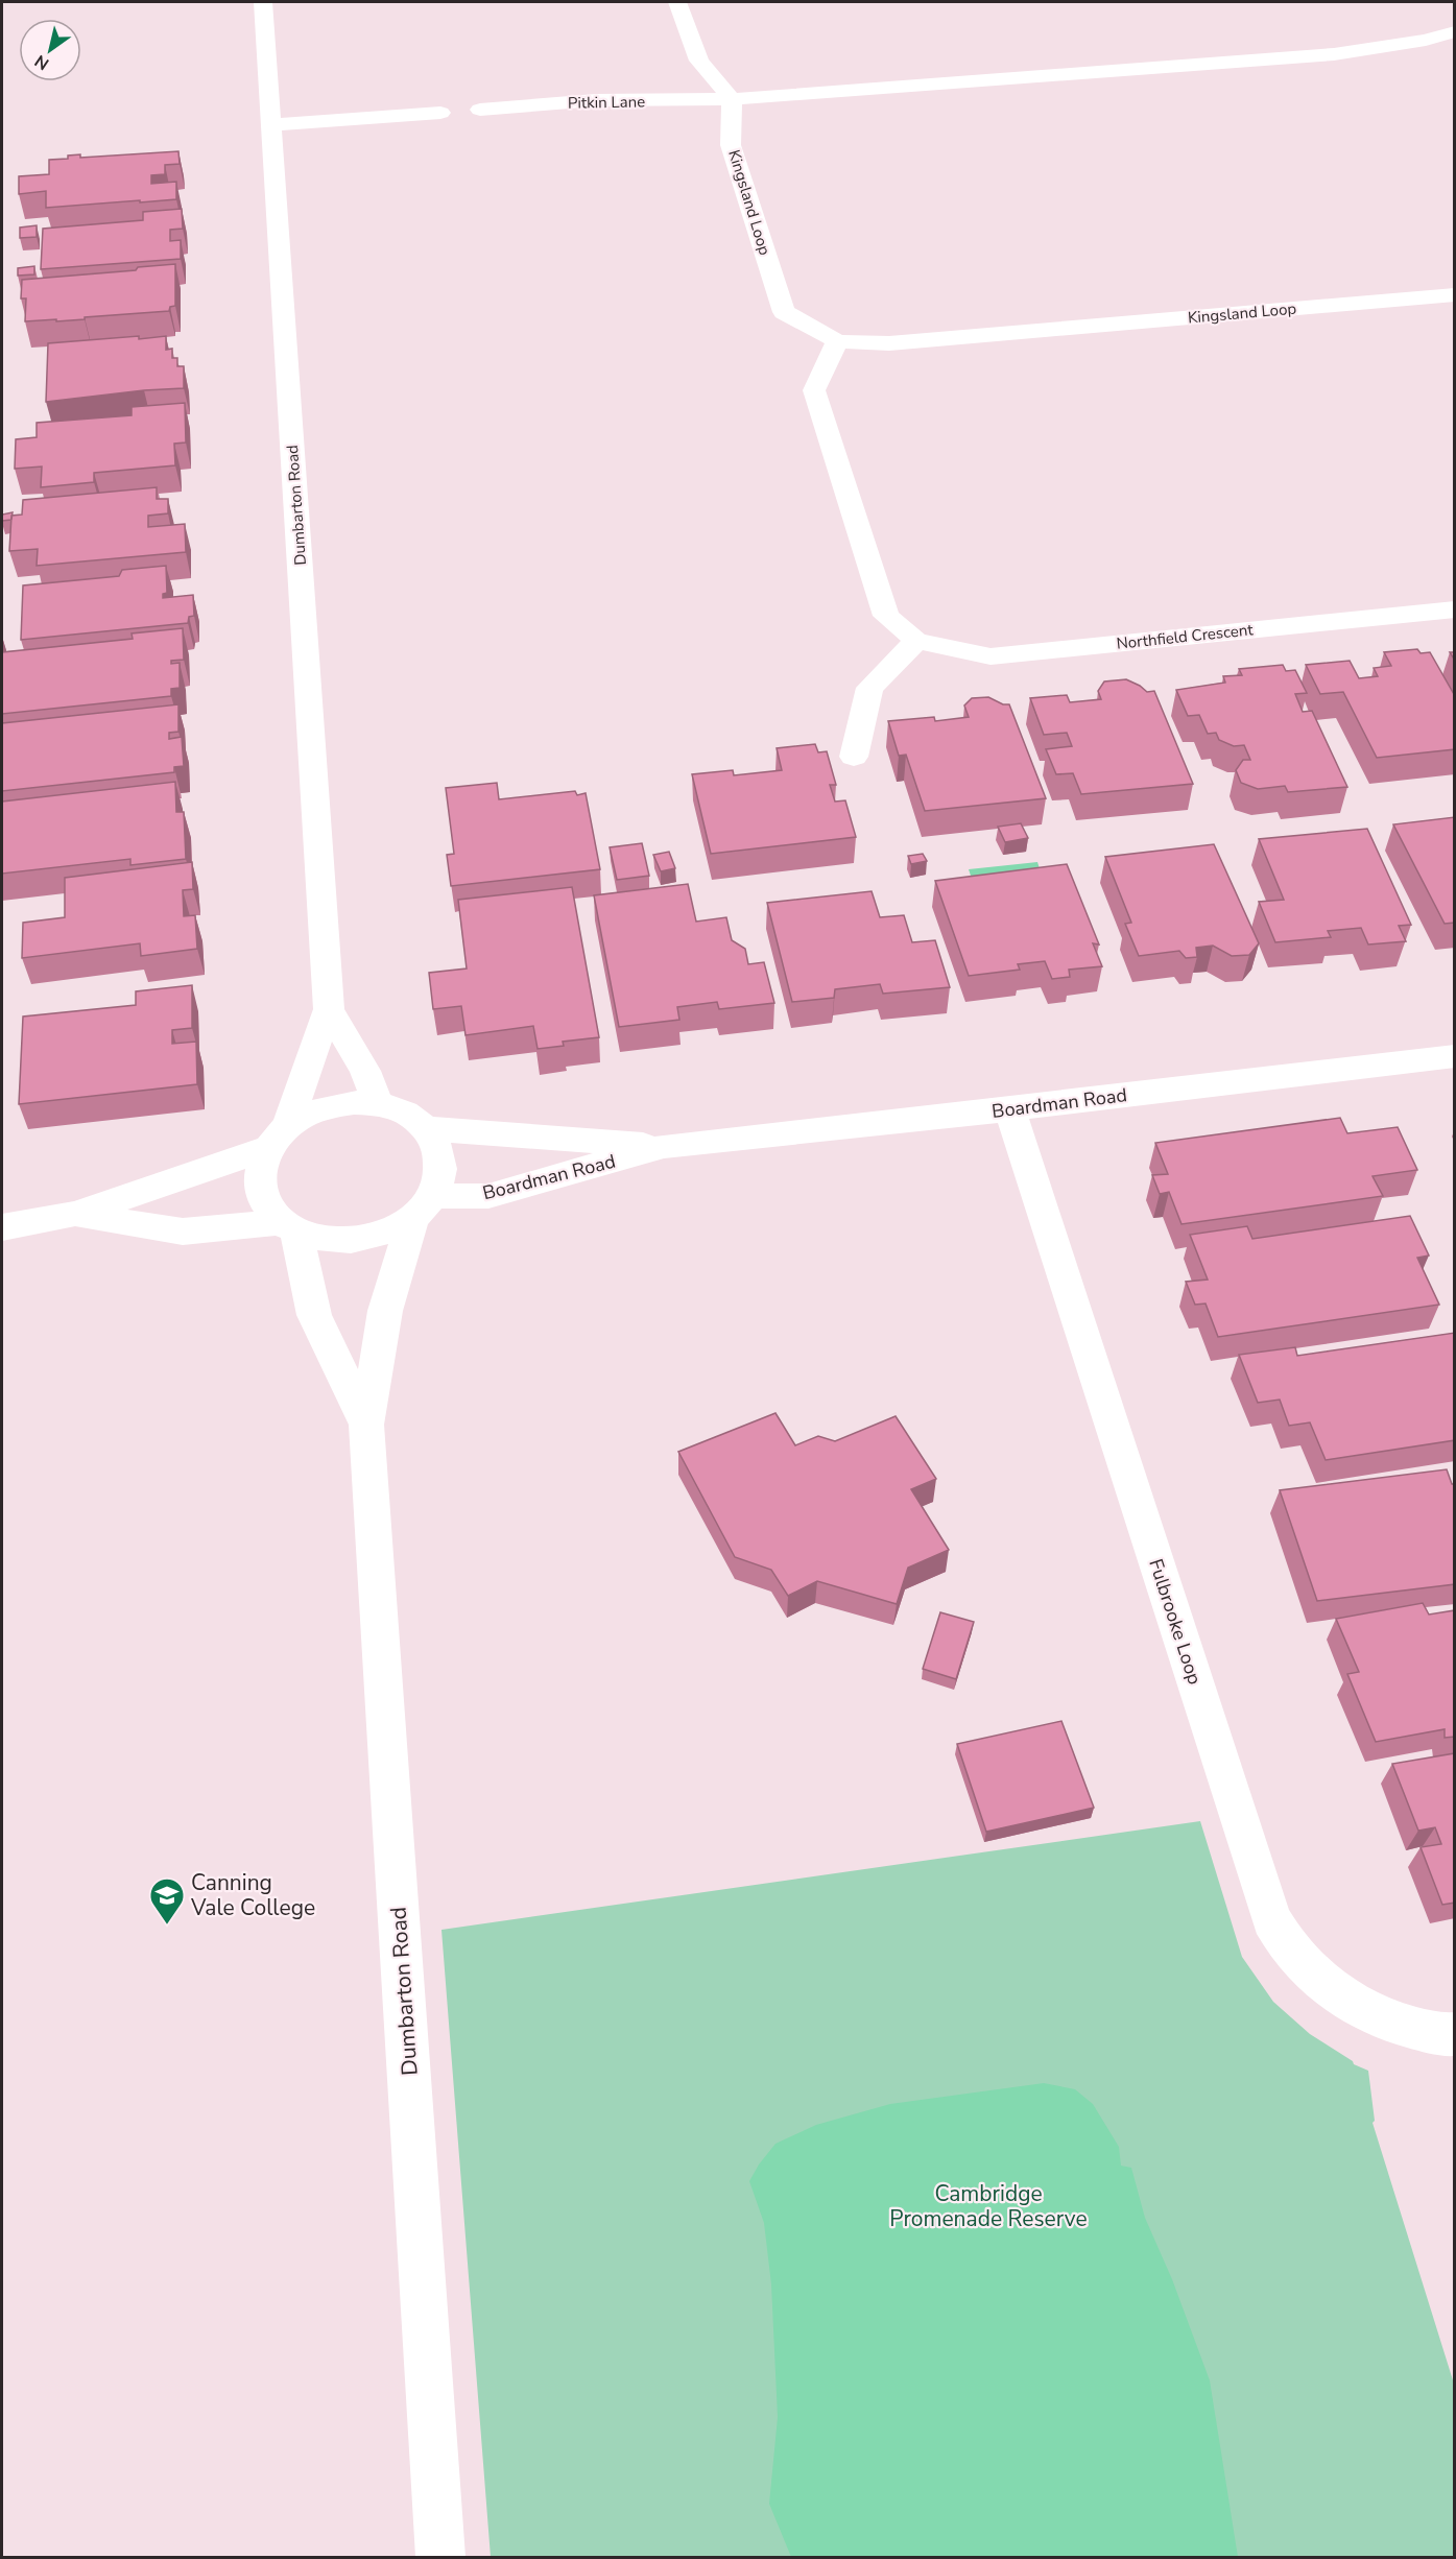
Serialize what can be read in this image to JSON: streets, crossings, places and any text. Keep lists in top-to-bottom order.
{
  "streets": {
    "street": [
      "Pitkin Lane",
      "Kingsland Loop",
      "Dumbarton Road",
      "Northfield Crescent",
      "Boardman Road",
      "Fulbrooke Loop"
    ]
  },
  "crossings": [
    ["Pitkin Lane", "Kingsland Loop"],
    ["Kingsland Loop", "Northfield Crescent"],
    ["Dumbarton Road", "Boardman Road"],
    ["Boardman Road", "Fulbrooke Loop"]
  ],
  "parks": ["Cambridge Promenade Reserve"],
  "places": {
    "school or university": ["Canning Vale College"]
  },
  "north": "bottom left"
}
